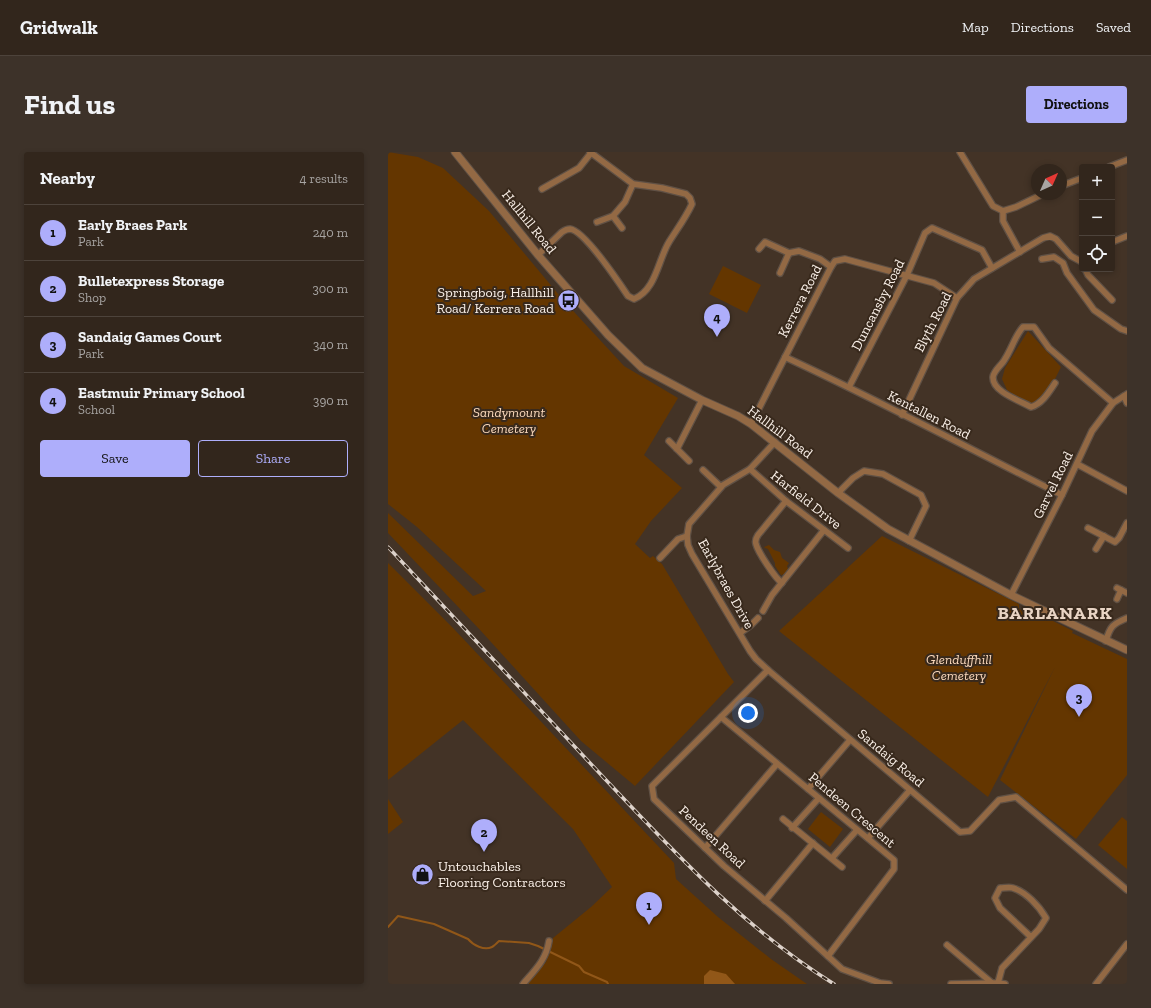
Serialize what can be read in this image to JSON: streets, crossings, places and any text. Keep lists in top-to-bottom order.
{
  "streets": {
    "street": [
      "Hallhill Road",
      "Kerrera Road",
      "Duncansby Road",
      "Blyth Road",
      "Kentallen Road",
      "Garvel Road",
      "Harfield Drive",
      "Earlybraes Drive",
      "Sandaig Road",
      "Pendeen Crescent",
      "Pendeen Road"
    ]
  },
  "crossings": [
    ["Hallhill Road", "Kerrera Road"],
    ["Hallhill Road", "Garvel Road"],
    ["Hallhill Road", "Earlybraes Drive"],
    ["Kerrera Road", "Duncansby Road"],
    ["Kerrera Road", "Blyth Road"],
    ["Kerrera Road", "Kentallen Road"],
    ["Duncansby Road", "Blyth Road"],
    ["Duncansby Road", "Kentallen Road"],
    ["Blyth Road", "Kentallen Road"],
    ["Kentallen Road", "Garvel Road"],
    ["Harfield Drive", "Earlybraes Drive"],
    ["Earlybraes Drive", "Sandaig Road"],
    ["Pendeen Crescent", "Pendeen Road"]
  ],
  "districts": ["BARLANARK"],
  "parks": ["Sandymount Cemetery", "Glenduffhill Cemetery"],
  "places": {
    "bus stop": ["Springboig, Hallhill Road/ Kerrera Road"],
    "shop": ["Untouchables Flooring Contractors"]
  },
  "north": "top right",
  "page": {
    "header": "Gridwalk",
    "nav": ["Map", "Directions", "Saved"],
    "buttons": [
      "Directions",
      ["Save", "Share"]
    ],
    "title": "Find us",
    "heading": ["Nearby", "4 results"],
    "map_buttons": ["+", "−"],
    "list": [
      {
        "mark": "1",
        "name": "Early Braes Park",
        "note": "Park",
        "value": "240 m"
      },
      {
        "mark": "2",
        "name": "Bulletexpress Storage",
        "note": "Shop",
        "value": "300 m"
      },
      {
        "mark": "3",
        "name": "Sandaig Games Court",
        "note": "Park",
        "value": "340 m"
      },
      {
        "mark": "4",
        "name": "Eastmuir Primary School",
        "note": "School",
        "value": "390 m"
      }
    ],
    "pins": [
      "4",
      "3",
      "2",
      "1"
    ]
  }
}
